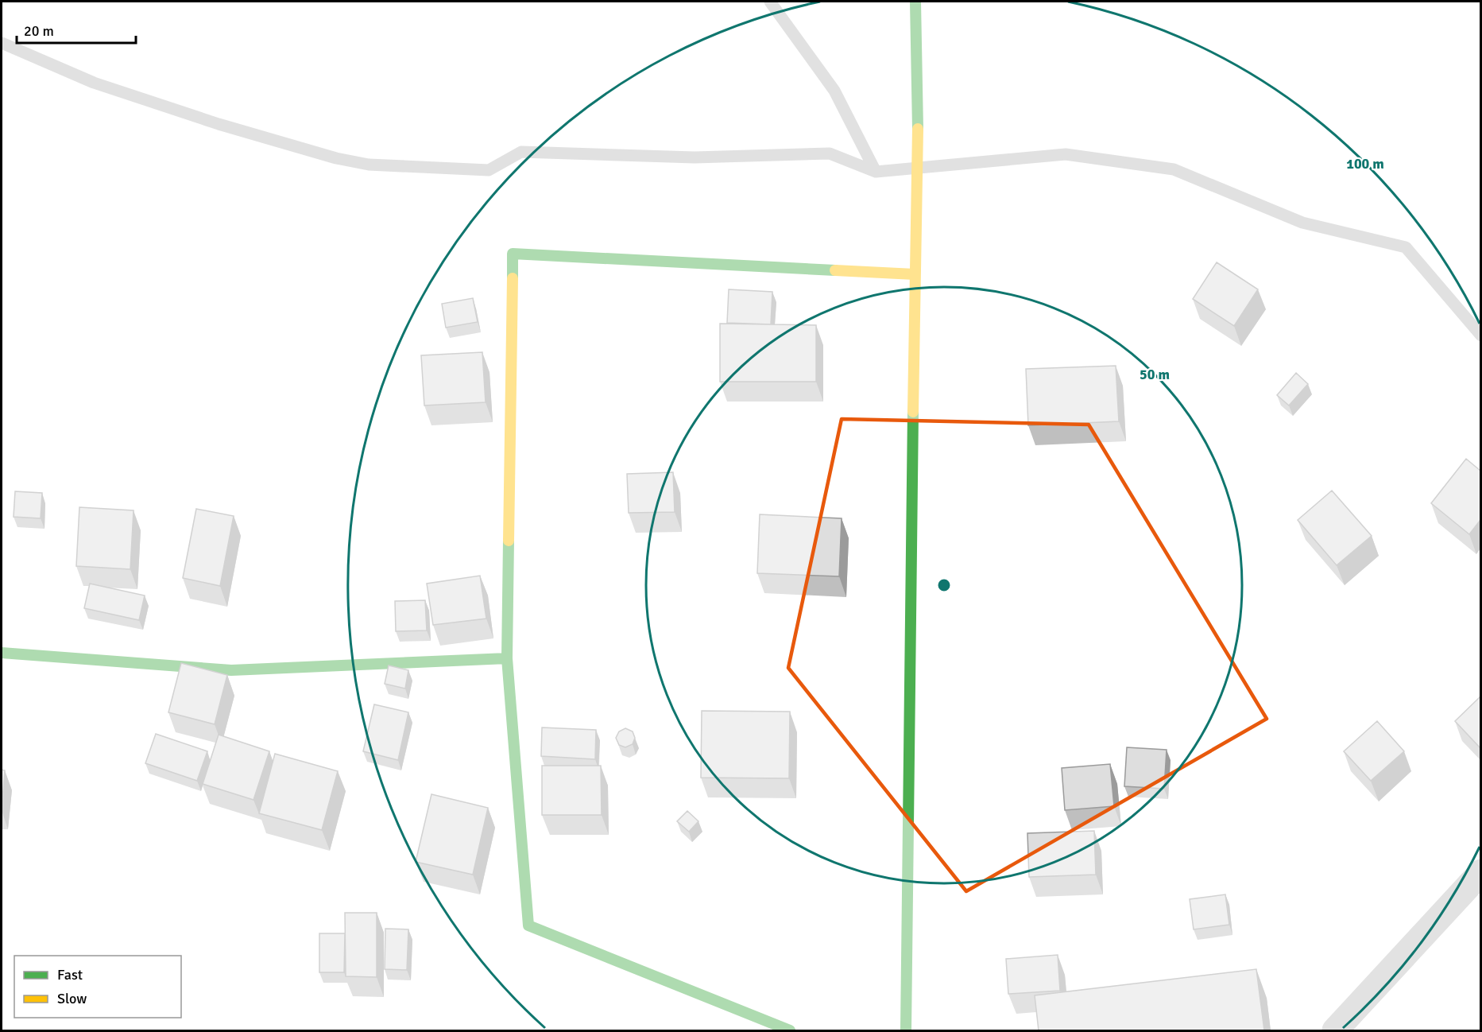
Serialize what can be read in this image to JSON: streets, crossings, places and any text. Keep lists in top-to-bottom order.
{
  "legend": ["Fast", "Slow"],
  "scale_bar": "20 m",
  "rings": ["100 m", "50 m"]
}
